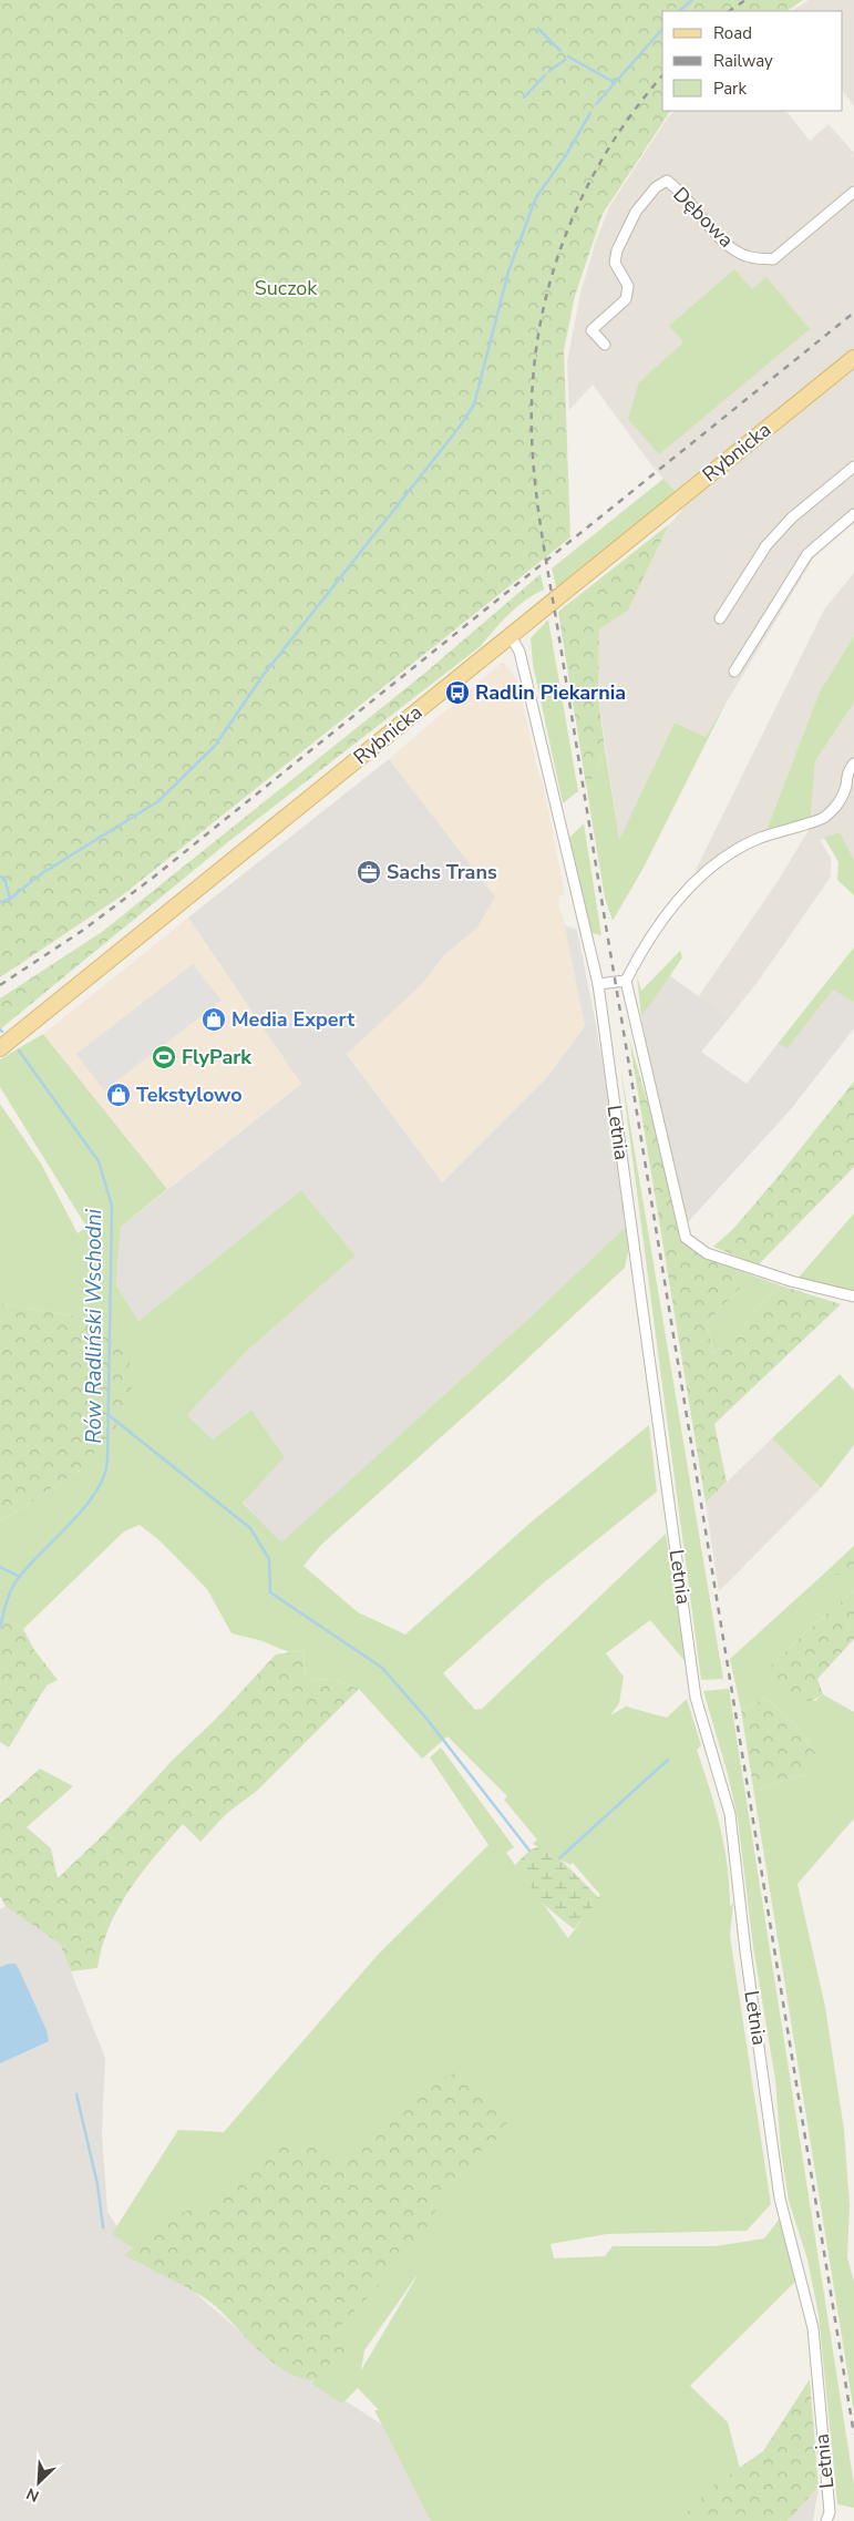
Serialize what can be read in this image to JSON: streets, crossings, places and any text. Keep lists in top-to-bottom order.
{
  "streets": {
    "main road": ["Rybnicka"],
    "street": ["Dębowa", "Letnia"]
  },
  "crossings": [
    ["Rybnicka", "Letnia"]
  ],
  "water": ["Rów Radliński Wschodni"],
  "parks": ["Suczok"],
  "places": {
    "bus stop": ["Radlin Piekarnia"],
    "office": ["Sachs Trans"],
    "shop": ["Media Expert", "Tekstylowo"],
    "sports": ["FlyPark"]
  },
  "legend": ["Road", "Railway", "Park"],
  "north": "bottom left"
}
